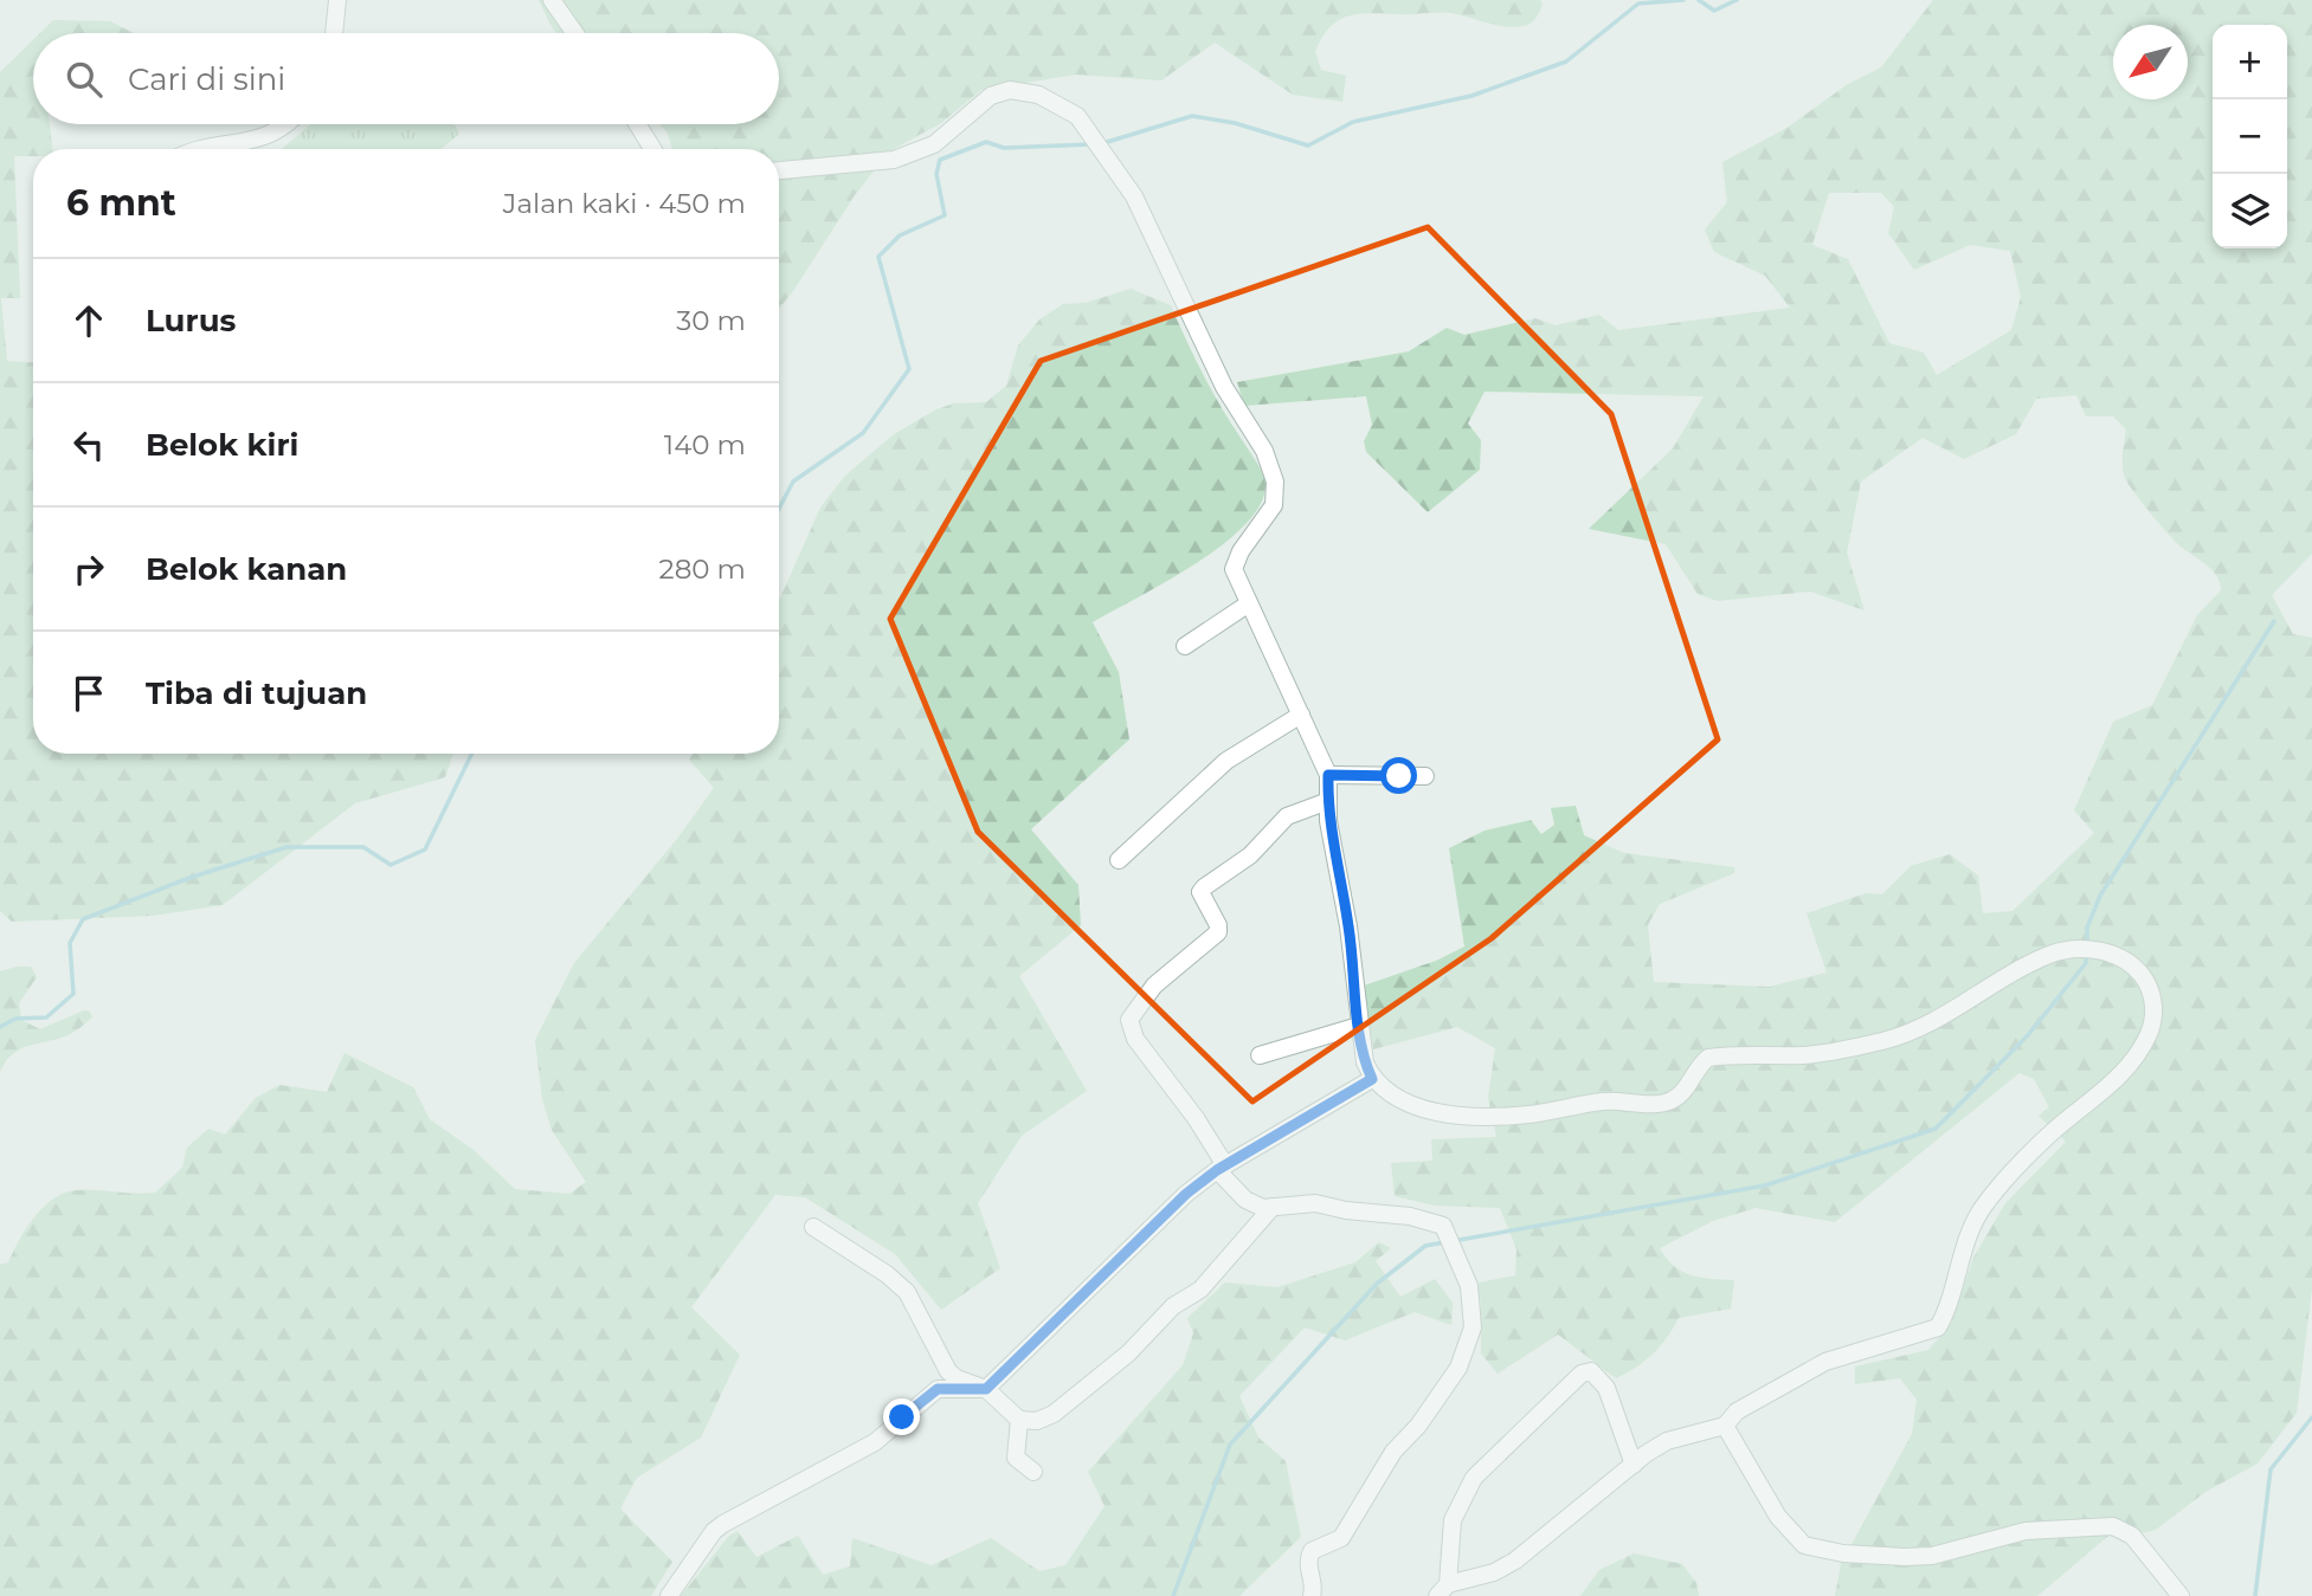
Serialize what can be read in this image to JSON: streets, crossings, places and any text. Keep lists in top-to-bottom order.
{
  "north": "bottom left",
  "page": {
    "map_buttons": ["+", "−"],
    "search": "Cari di sini",
    "heading": ["6 mnt", "Jalan kaki · 450 m"],
    "list": [
      ["Lurus", "30 m"],
      ["Belok kiri", "140 m"],
      ["Belok kanan", "280 m"],
      "Tiba di tujuan"
    ]
  }
}
